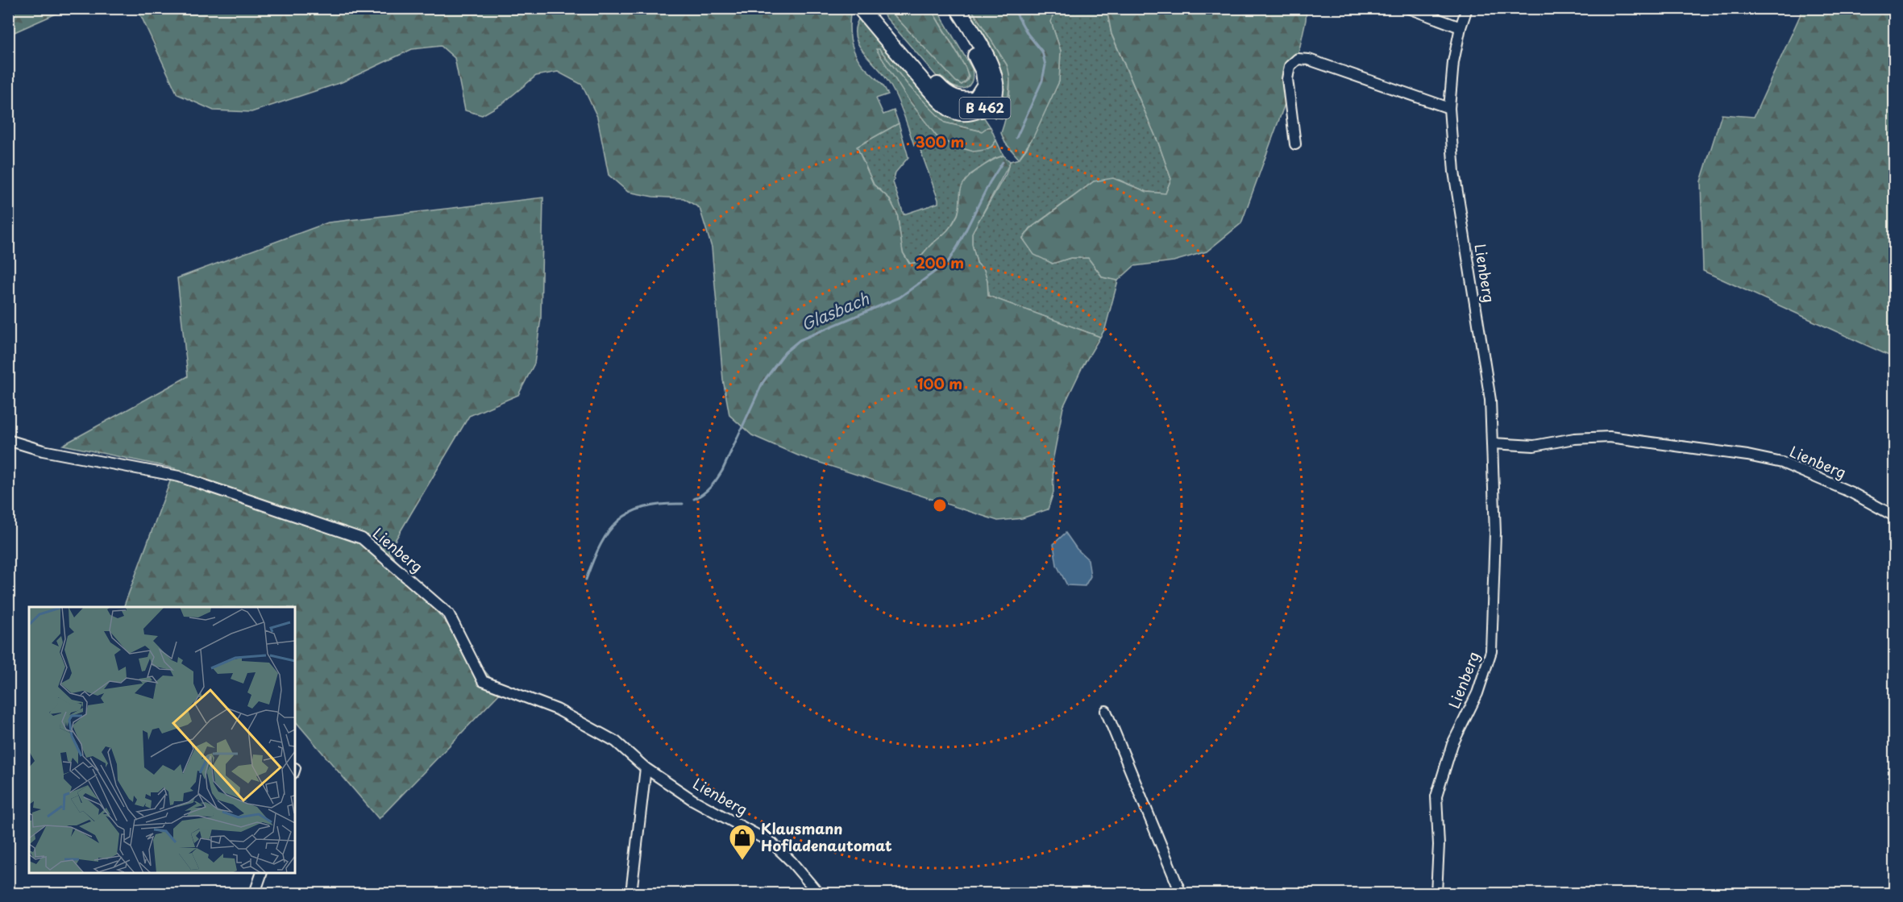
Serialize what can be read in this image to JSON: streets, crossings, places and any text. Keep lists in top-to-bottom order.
{
  "streets": {
    "main road": ["B 462"],
    "street": ["Lienberg"]
  },
  "water": ["Glasbach"],
  "places": {
    "shop": ["Klausmann Hofladenautomat"]
  },
  "rings": ["300 m", "200 m", "100 m"]
}
